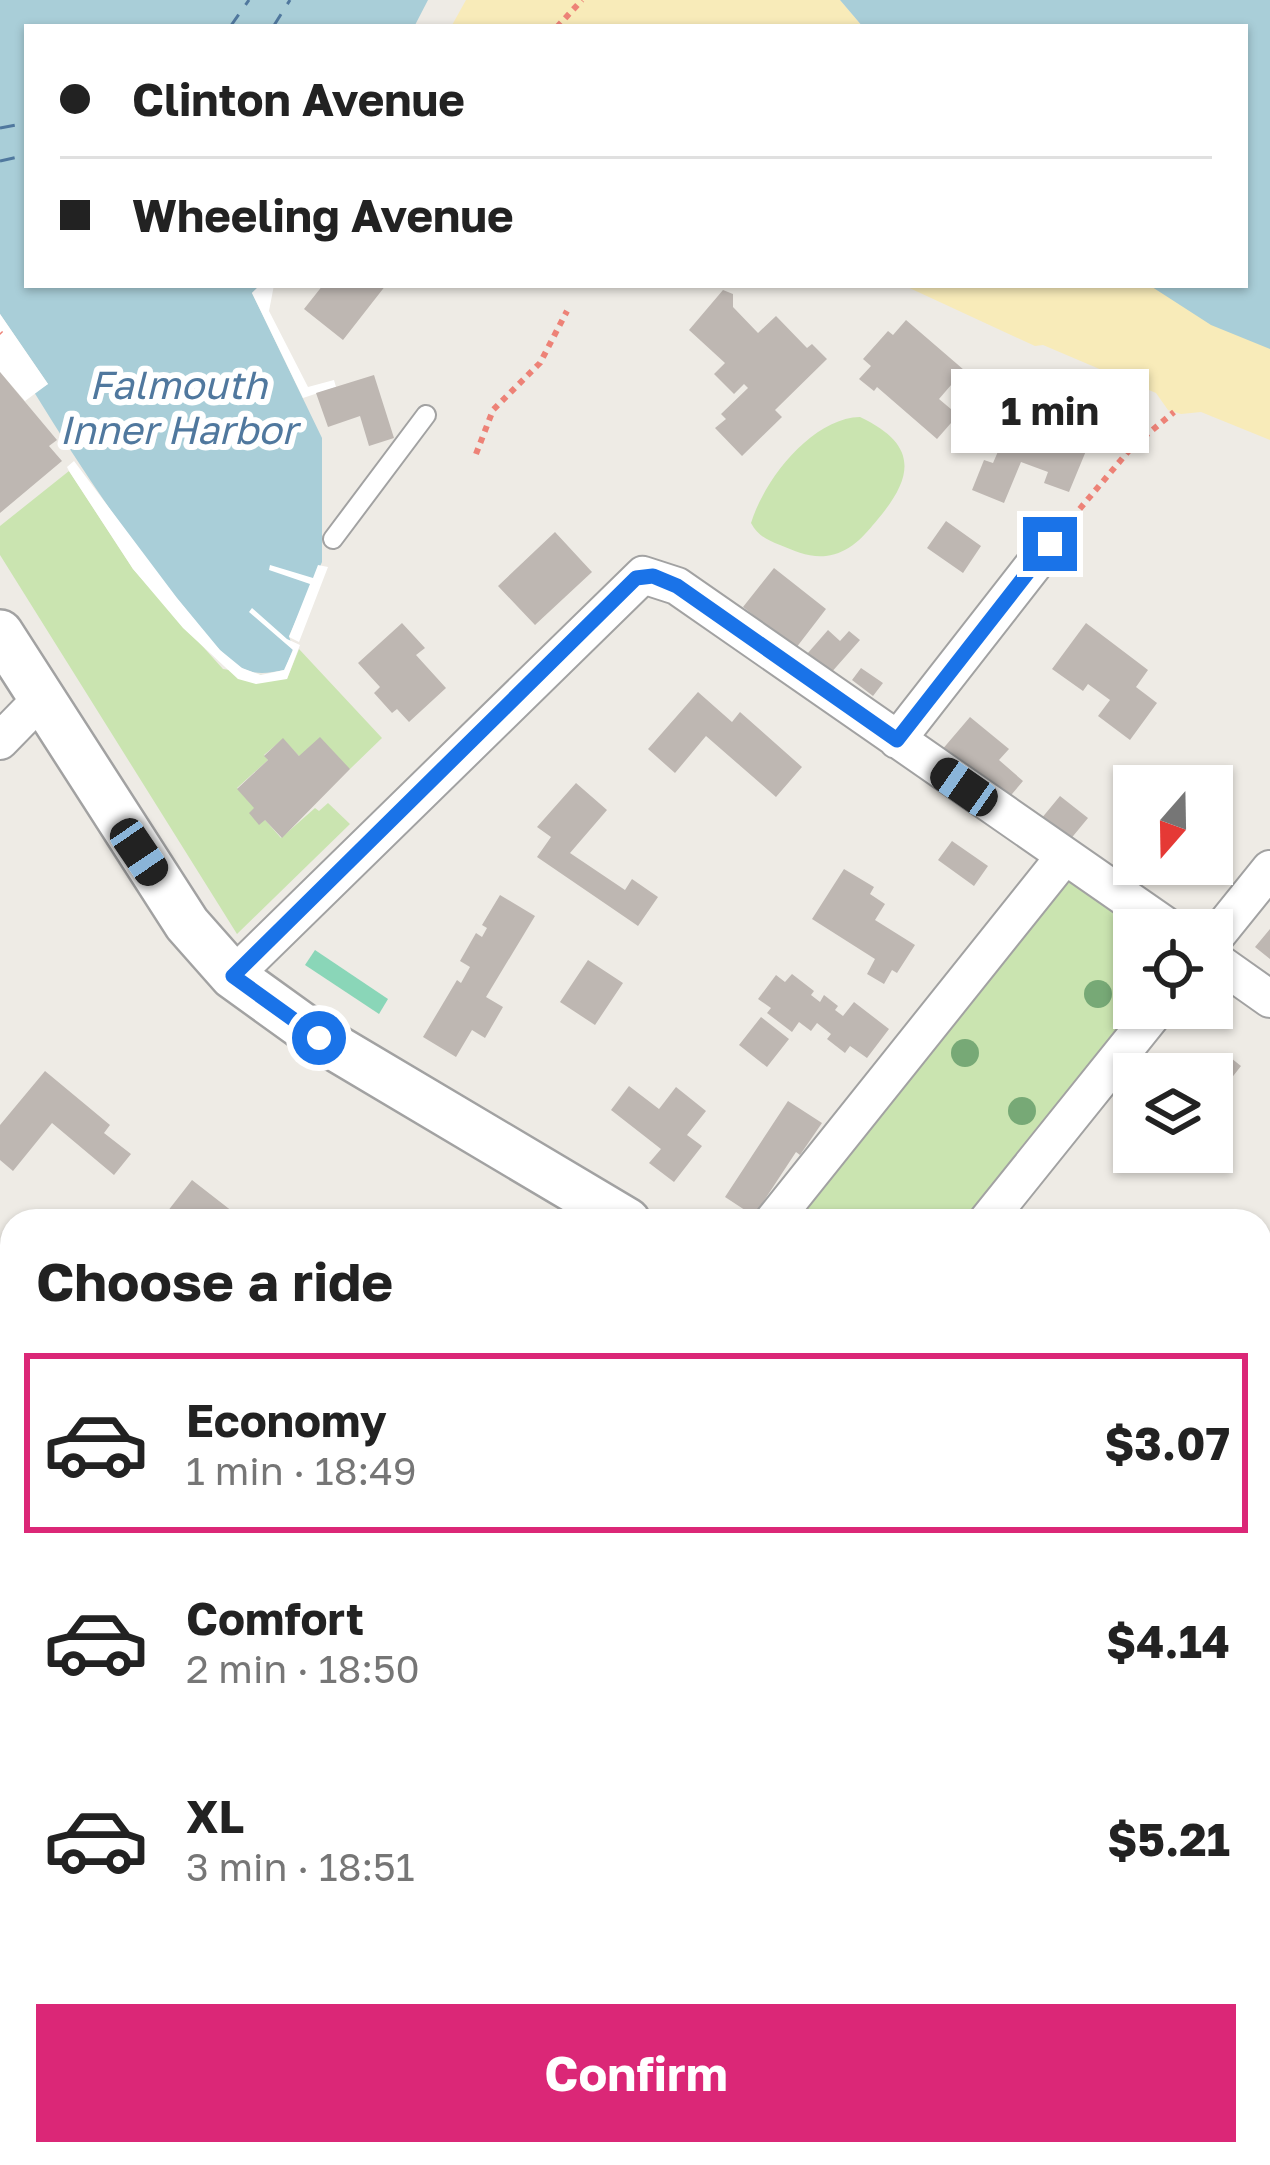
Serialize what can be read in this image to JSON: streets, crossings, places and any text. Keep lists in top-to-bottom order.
{
  "water": ["Falmouth Inner Harbor"],
  "north": "bottom",
  "page": {
    "banner": ["Clinton Avenue", "Wheeling Avenue"],
    "bubble": "1 min",
    "heading": "Choose a ride",
    "list": [
      {
        "name": "Economy",
        "note": "1 min · 18:49",
        "value": "$3.07"
      },
      {
        "name": "Comfort",
        "note": "2 min · 18:50",
        "value": "$4.14"
      },
      {
        "name": "XL",
        "note": "3 min · 18:51",
        "value": "$5.21"
      }
    ],
    "buttons": "Confirm"
  }
}
